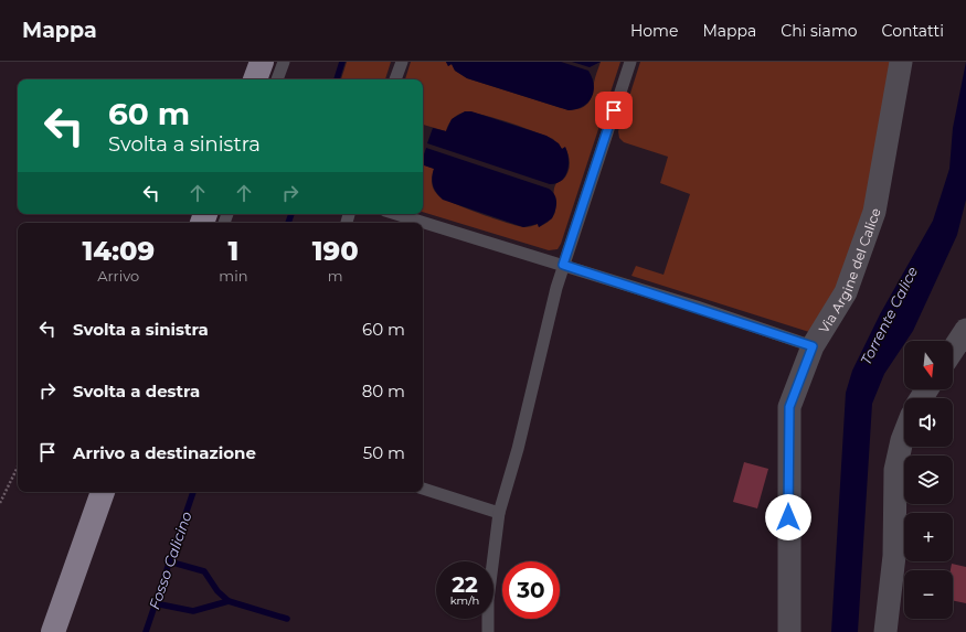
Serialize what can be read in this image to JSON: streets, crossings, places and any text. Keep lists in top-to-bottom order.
{
  "streets": {
    "street": ["Via Argine del Calice"]
  },
  "water": ["Torrente Calice", "Fosso Calicino"],
  "north": "bottom",
  "page": {
    "header": "Mappa",
    "nav": [
      "Home",
      "Mappa",
      "Chi siamo",
      "Contatti"
    ],
    "turn": ["60 m", "Svolta a sinistra"],
    "eta": [
      "14:09",
      "Arrivo",
      "1",
      "min",
      "190",
      "m"
    ],
    "list": [
      {
        "name": "Svolta a sinistra",
        "value": "60 m"
      },
      {
        "name": "Svolta a destra",
        "value": "80 m"
      },
      {
        "name": "Arrivo a destinazione",
        "value": "50 m"
      }
    ],
    "map_buttons": ["+", "−"],
    "speed": "22 km/h",
    "limit": "30"
  }
}
